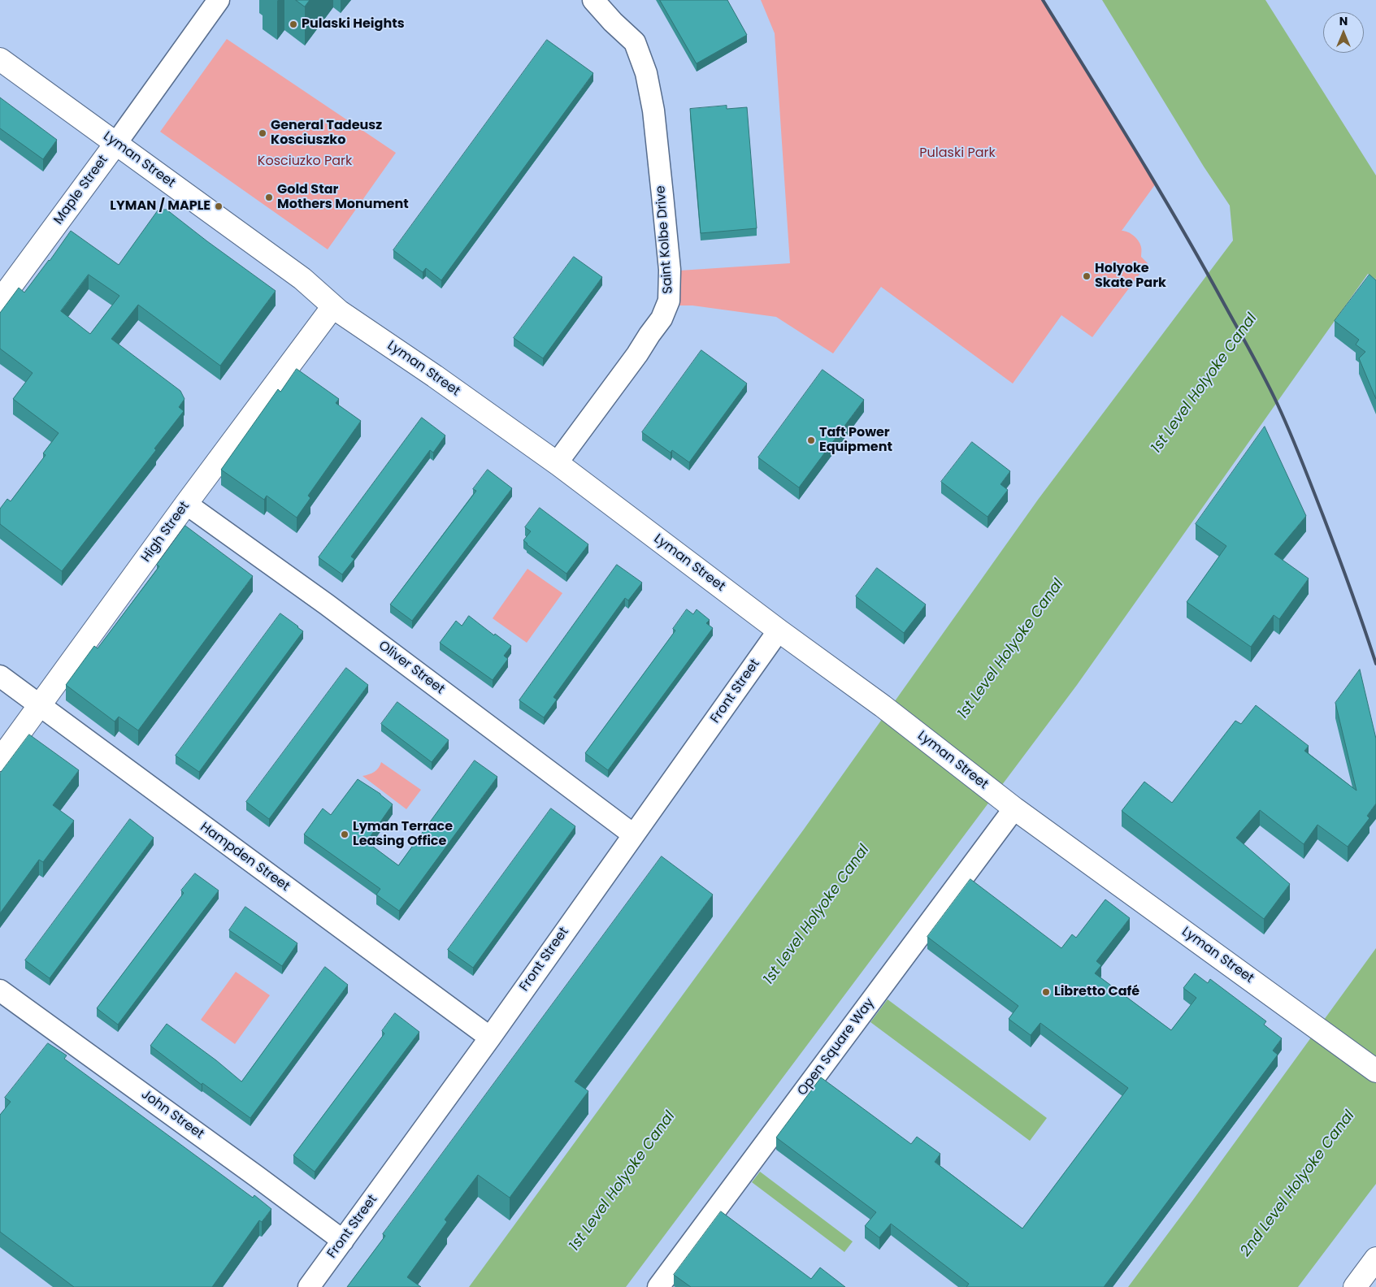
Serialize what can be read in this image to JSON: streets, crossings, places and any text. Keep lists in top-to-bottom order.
{
  "streets": {
    "main road": ["Lyman Street", "Maple Street", "High Street"],
    "street": [
      "Saint Kolbe Drive",
      "Oliver Street",
      "Front Street",
      "Hampden Street",
      "Open Square Way",
      "John Street"
    ]
  },
  "crossings": [
    ["Lyman Street", "Maple Street"],
    ["Lyman Street", "Saint Kolbe Drive"],
    ["Lyman Street", "High Street"],
    ["Lyman Street", "Front Street"],
    ["Lyman Street", "Open Square Way"],
    ["High Street", "Oliver Street"],
    ["High Street", "Hampden Street"],
    ["Oliver Street", "Front Street"],
    ["Front Street", "Hampden Street"],
    ["Front Street", "John Street"]
  ],
  "water": ["1st Level Holyoke Canal", "2nd Level Holyoke Canal"],
  "parks": ["Pulaski Park", "Kosciuzko Park"],
  "places": [
    "Pulaski Heights",
    "General Tadeusz Kosciuszko",
    "Gold Star Mothers Monument",
    "LYMAN / MAPLE",
    "Holyoke Skate Park",
    "Taft Power Equipment",
    "Lyman Terrace Leasing Office",
    "Libretto Café"
  ],
  "north": "top"
}
